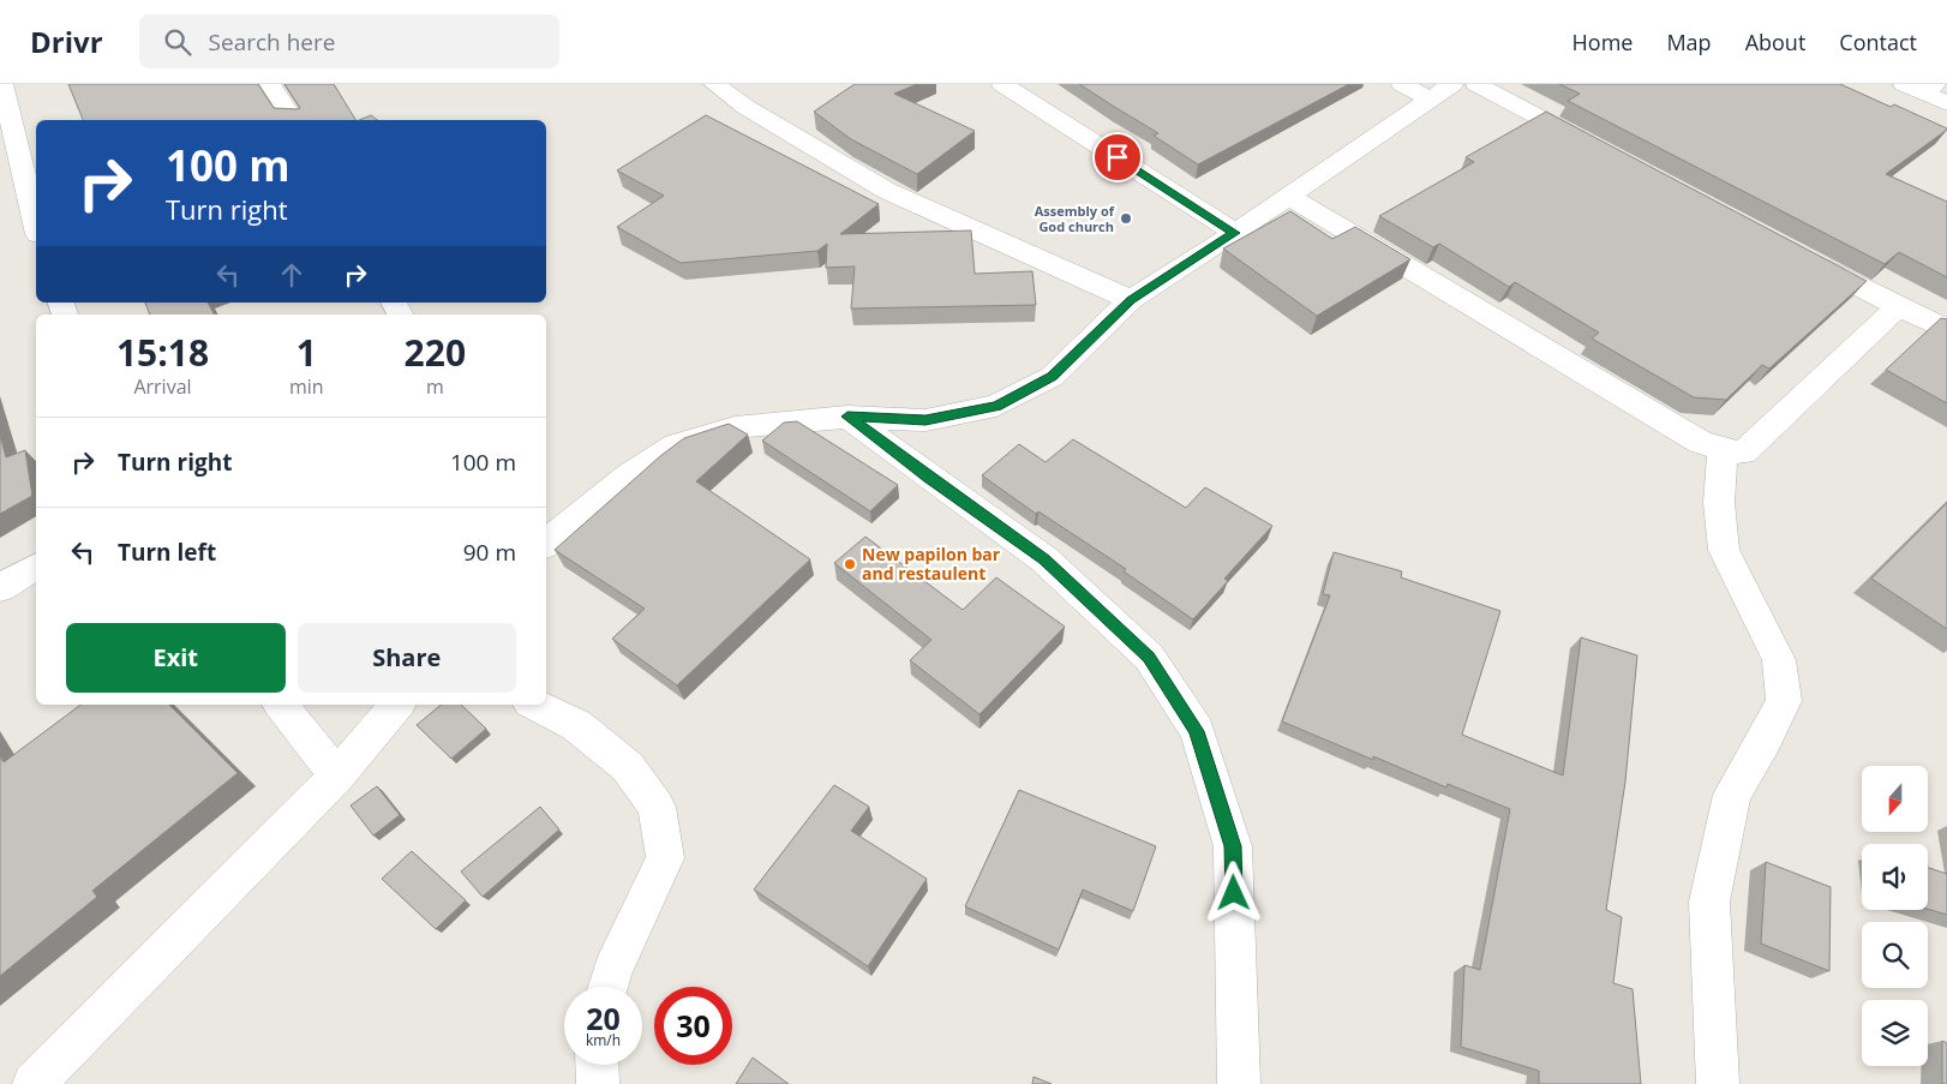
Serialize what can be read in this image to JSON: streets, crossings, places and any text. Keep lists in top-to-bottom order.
{
  "places": ["Assembly of God church", "New papilon bar and restaulent"],
  "north": "bottom",
  "page": {
    "header": "Drivr",
    "search": "Search here",
    "nav": [
      "Home",
      "Map",
      "About",
      "Contact"
    ],
    "turn": ["100 m", "Turn right"],
    "eta": [
      "15:18",
      "Arrival",
      "1",
      "min",
      "220",
      "m"
    ],
    "list": [
      {
        "name": "Turn right",
        "value": "100 m"
      },
      {
        "name": "Turn left",
        "value": "90 m"
      }
    ],
    "buttons": ["Exit", "Share"],
    "speed": "20 km/h",
    "limit": "30"
  }
}
